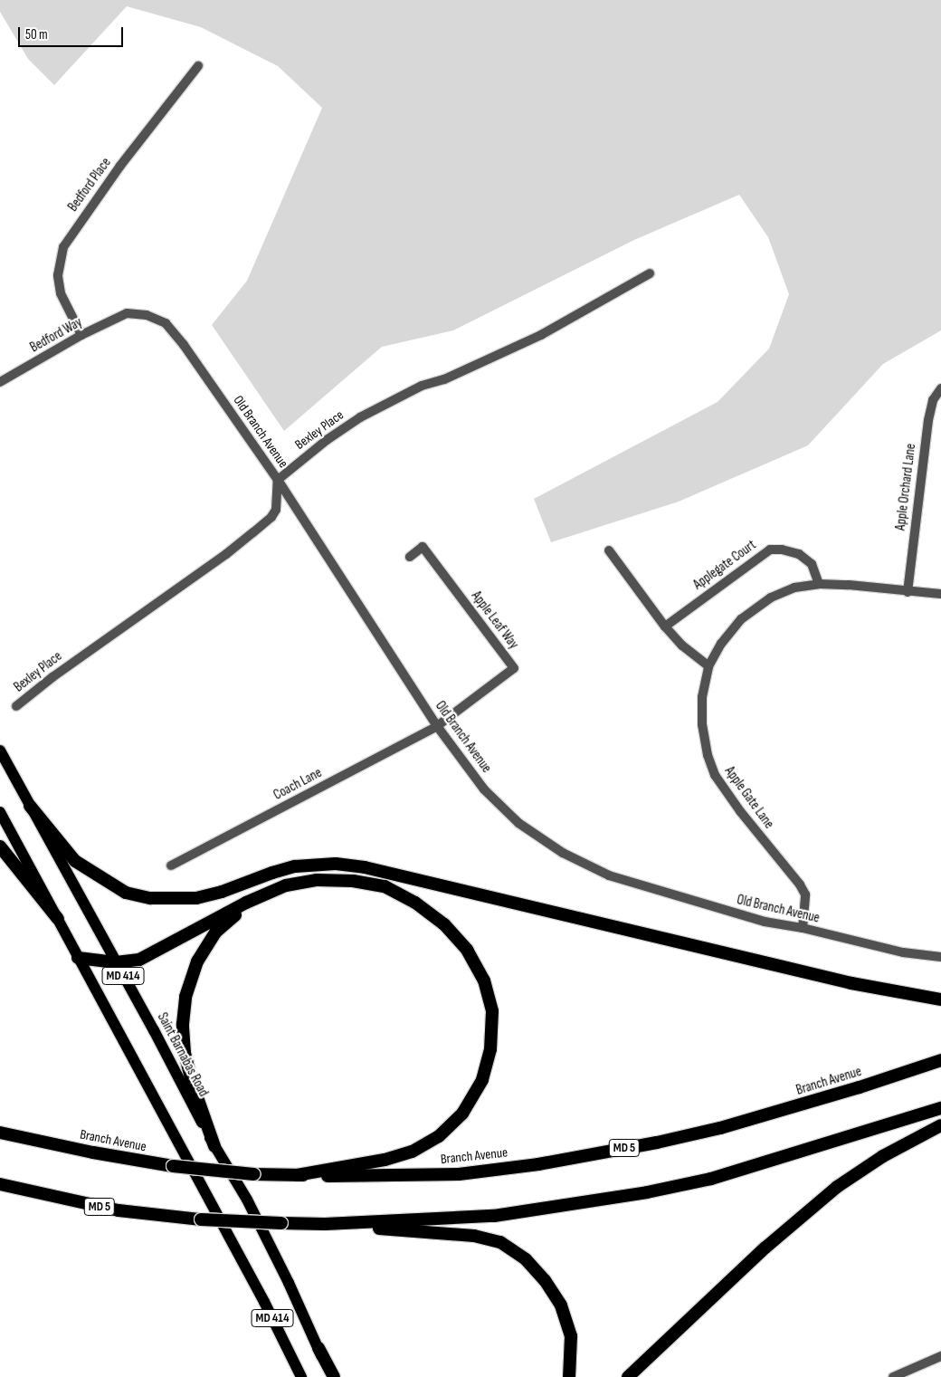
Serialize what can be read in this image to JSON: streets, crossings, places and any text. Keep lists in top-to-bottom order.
{
  "streets": {
    "highway": ["Branch Avenue", "MD 5"],
    "main road": ["MD 414", "Saint Barnabas Road"],
    "street": [
      "Bedford Place",
      "Bedford Way",
      "Bexley Place",
      "Old Branch Avenue",
      "Apple Orchard Lane",
      "Applegate Court",
      "Apple Leaf Way",
      "Coach Lane",
      "Apple Gate Lane"
    ]
  },
  "crossings": [
    ["Bedford Place", "Bedford Way"],
    ["Bedford Way", "Old Branch Avenue"],
    ["Bexley Place", "Old Branch Avenue"],
    ["Old Branch Avenue", "Apple Leaf Way"],
    ["Old Branch Avenue", "Coach Lane"],
    ["Old Branch Avenue", "Apple Gate Lane"],
    ["Apple Orchard Lane", "Apple Gate Lane"],
    ["Applegate Court", "Apple Gate Lane"],
    ["Apple Leaf Way", "Coach Lane"]
  ],
  "scale_bar": "50 m"
}
